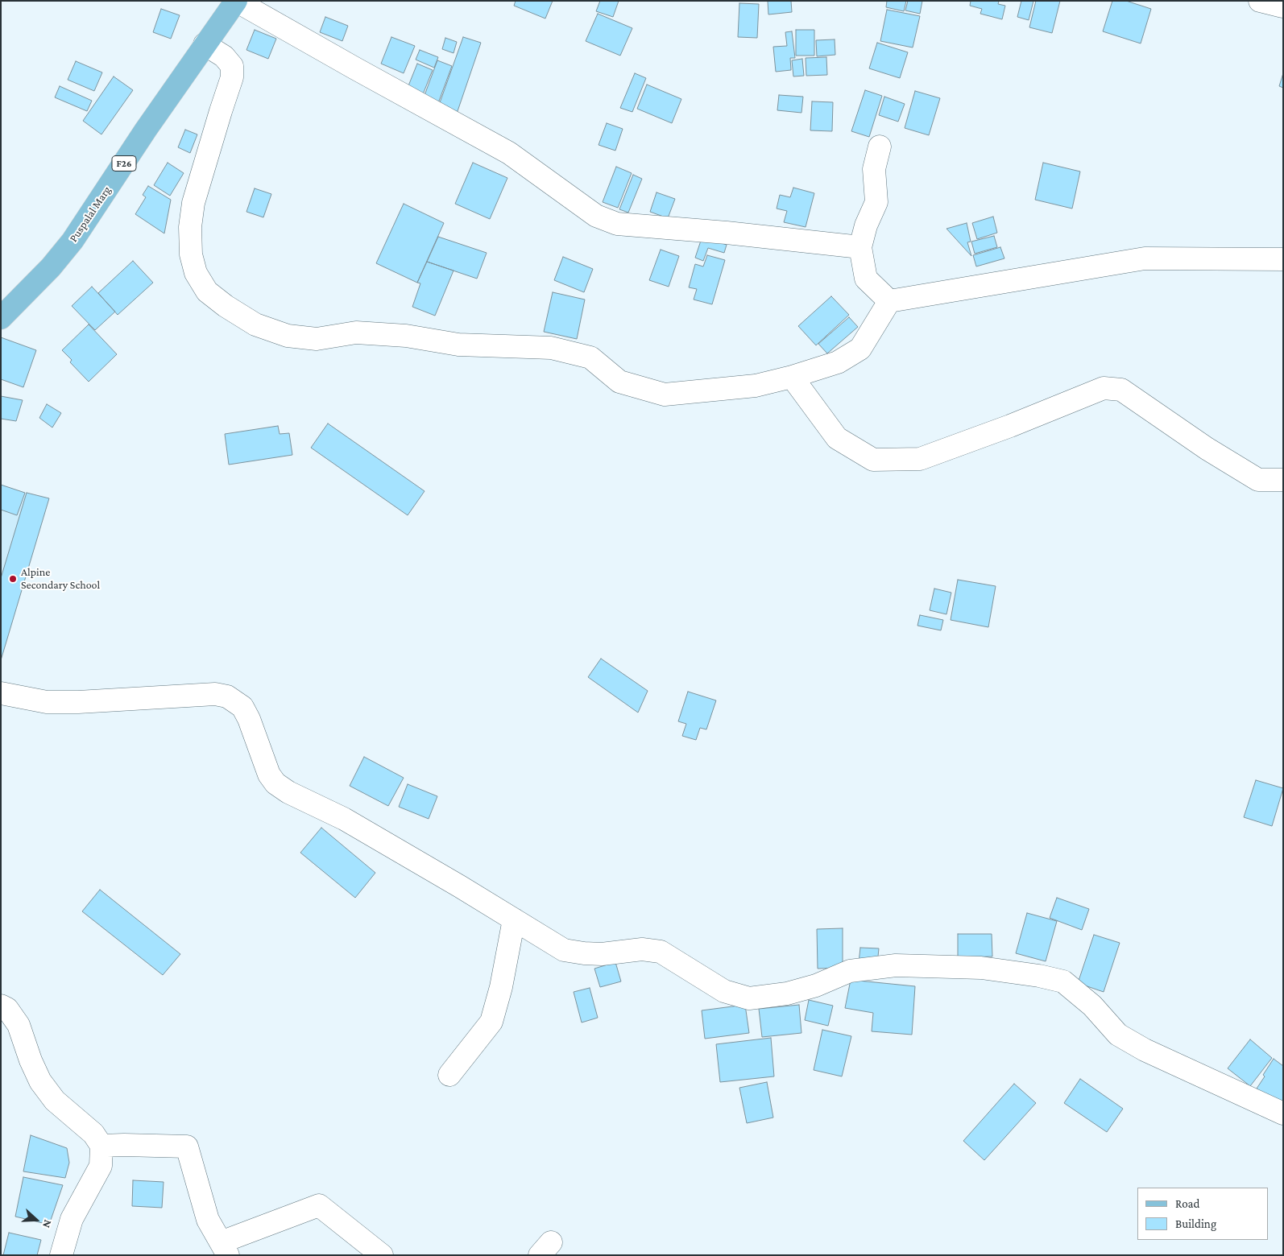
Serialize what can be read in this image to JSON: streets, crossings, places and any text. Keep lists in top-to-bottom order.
{
  "streets": {
    "main road": ["F26", "Puspalal Marg"]
  },
  "places": ["Alpine Secondary School"],
  "legend": ["Road", "Building"],
  "north": "right"
}
